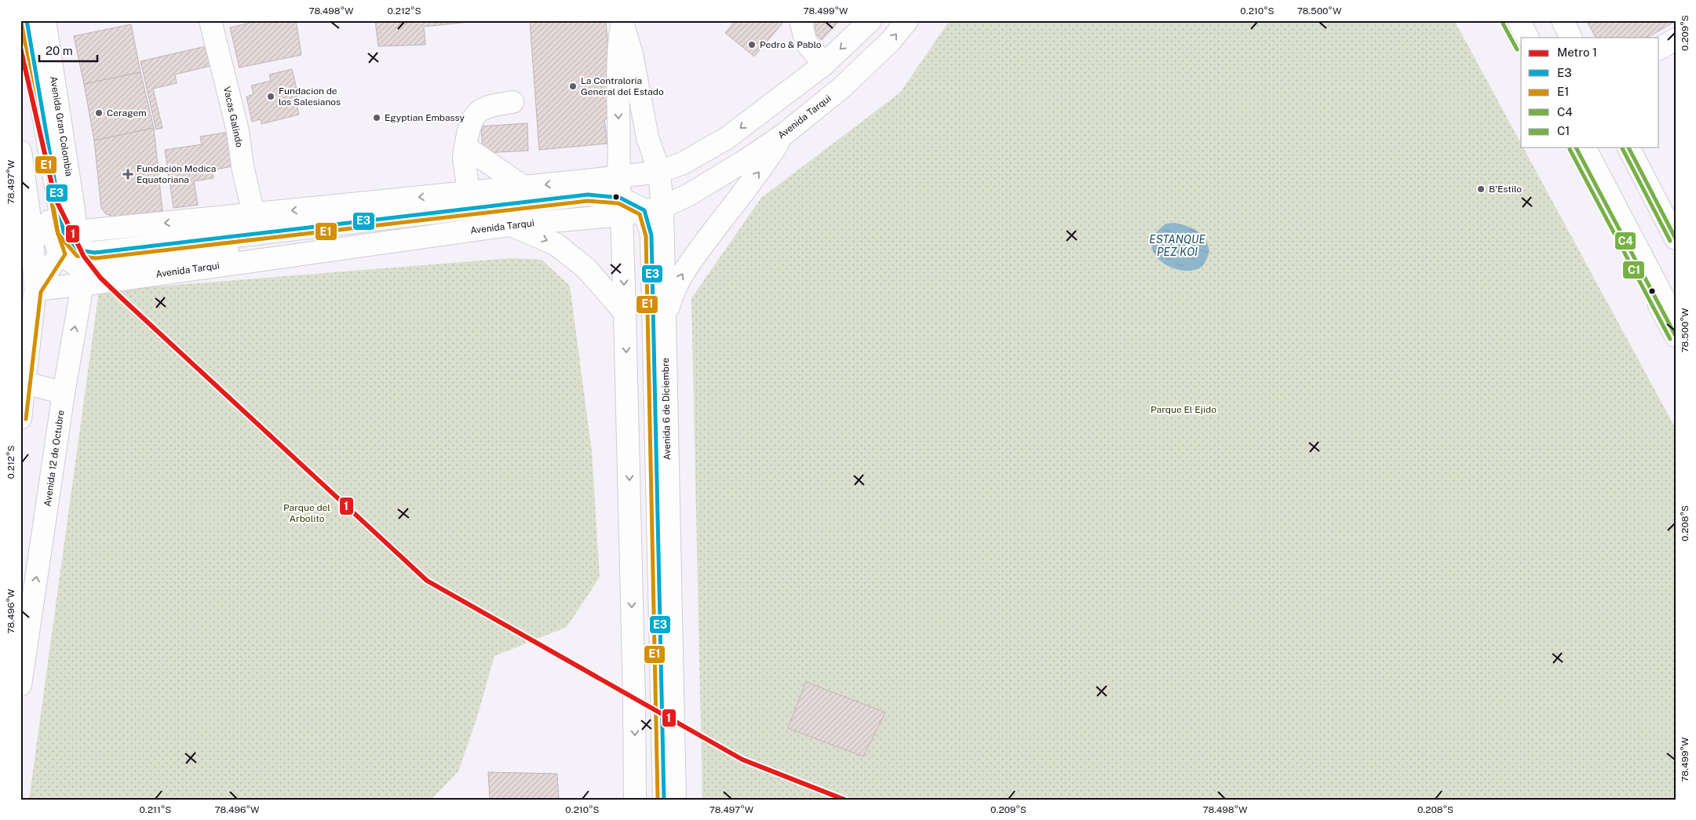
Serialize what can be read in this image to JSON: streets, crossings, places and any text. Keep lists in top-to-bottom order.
{
  "streets": {
    "main road": [
      "Vacas Galindo",
      "Avenida Tarqui",
      "Avenida Gran Colombia",
      "Avenida 6 de Diciembre",
      "Avenida 12 de Octubre"
    ]
  },
  "crossings": [
    ["Vacas Galindo", "Avenida Tarqui"],
    ["Avenida Tarqui", "Avenida Gran Colombia"],
    ["Avenida Tarqui", "Avenida 6 de Diciembre"],
    ["Avenida Tarqui", "Avenida 12 de Octubre"],
    ["Avenida Gran Colombia", "Avenida 12 de Octubre"]
  ],
  "water": ["ESTANQUE PEZ KOI"],
  "parks": ["Parque El Ejido", "Parque del Arbolito"],
  "places": {
    "other": [
      "Pedro & Pablo",
      "La Contraloria General del Estado",
      "Fundacion de los Salesianos",
      "Ceragem",
      "Egyptian Embassy",
      "B'Estilo"
    ],
    "health": ["Fundación Medica Equatoriana"]
  },
  "lines": [
    "transit line E3",
    "transit line E1",
    "transit line C1",
    "metro line 1",
    "transit line C4"
  ],
  "legend": [
    "Metro 1",
    "E3",
    "E1",
    "C4",
    "C1"
  ],
  "scale_bar": "20 m",
  "coordinates": [
    "78.498°W",
    "0.212°S",
    "78.499°W",
    "0.210°S",
    "78.500°W",
    "0.209°S",
    "78.497°W",
    "0.208°S",
    "78.496°W",
    "0.211°S"
  ]
}
